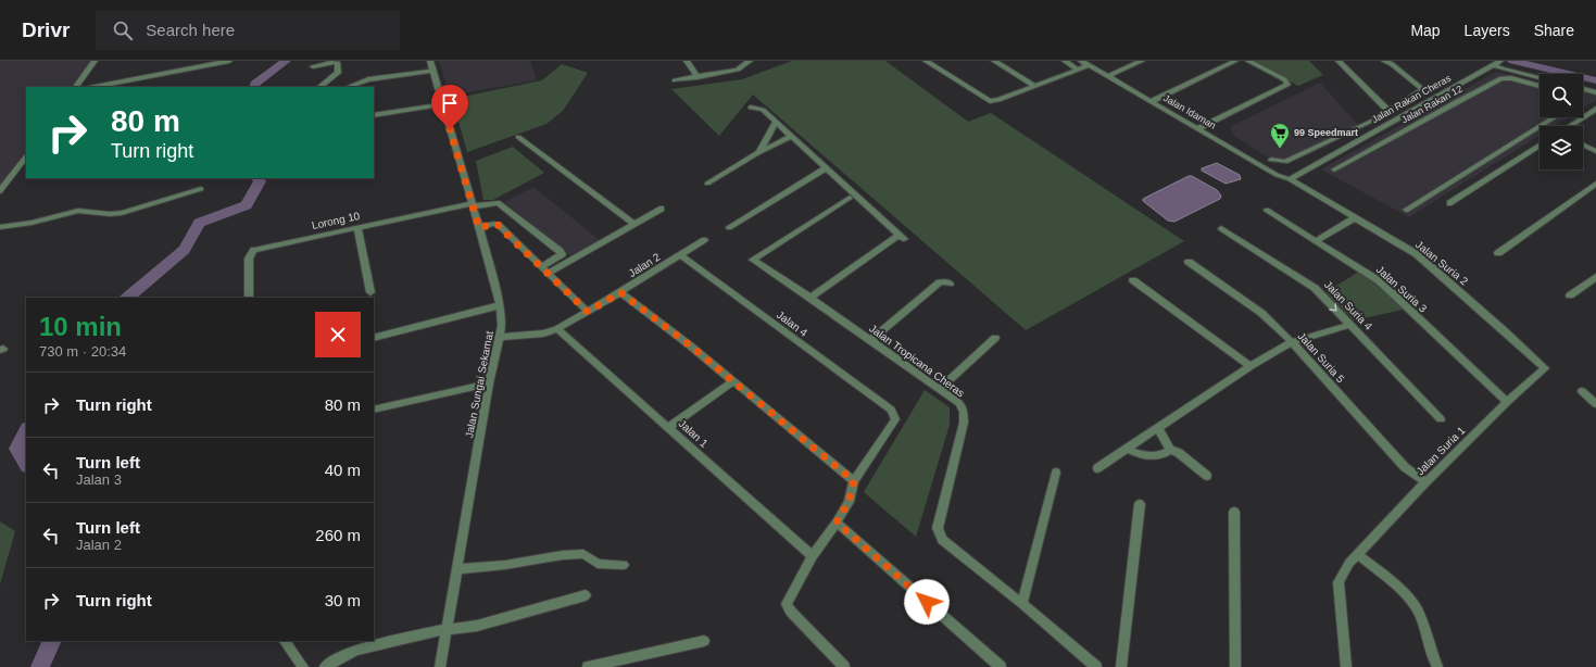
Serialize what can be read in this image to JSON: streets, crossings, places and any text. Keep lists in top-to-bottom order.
{
  "streets": {
    "street": [
      "Jalan Rakan Cheras",
      "Jalan Rakan 12",
      "Jalan Idaman",
      "Lorong 10",
      "Jalan Suria 2",
      "Jalan 2",
      "Jalan Suria 3",
      "Jalan Suria 4",
      "Jalan 4",
      "Jalan Suria 5",
      "Jalan Tropicana Cheras",
      "Jalan Sungai Sekamat",
      "Jalan 1",
      "Jalan Suria 1"
    ]
  },
  "crossings": [
    ["Jalan Rakan Cheras", "Jalan Idaman"],
    ["Jalan Rakan Cheras", "Jalan Suria 2"],
    ["Jalan Idaman", "Jalan Suria 2"],
    ["Lorong 10", "Jalan Sungai Sekamat"],
    ["Jalan Suria 2", "Jalan Suria 1"],
    ["Jalan 2", "Jalan 4"],
    ["Jalan 2", "Jalan Sungai Sekamat"],
    ["Jalan 2", "Jalan 1"],
    ["Jalan Suria 3", "Jalan Suria 1"],
    ["Jalan Suria 5", "Jalan Suria 1"]
  ],
  "one_way": ["Jalan Suria 4"],
  "places": {
    "supermarket": ["99 Speedmart"]
  },
  "page": {
    "header": "Drivr",
    "search": "Search here",
    "nav": ["Map", "Layers", "Share"],
    "turn": ["80 m", "Turn right"],
    "heading": ["10 min", "730 m · 20:34"],
    "list": [
      {
        "name": "Turn right",
        "value": "80 m"
      },
      {
        "name": "Turn left",
        "note": "Jalan 3",
        "value": "40 m"
      },
      {
        "name": "Turn left",
        "note": "Jalan 2",
        "value": "260 m"
      },
      {
        "name": "Turn right",
        "value": "30 m"
      }
    ]
  }
}
